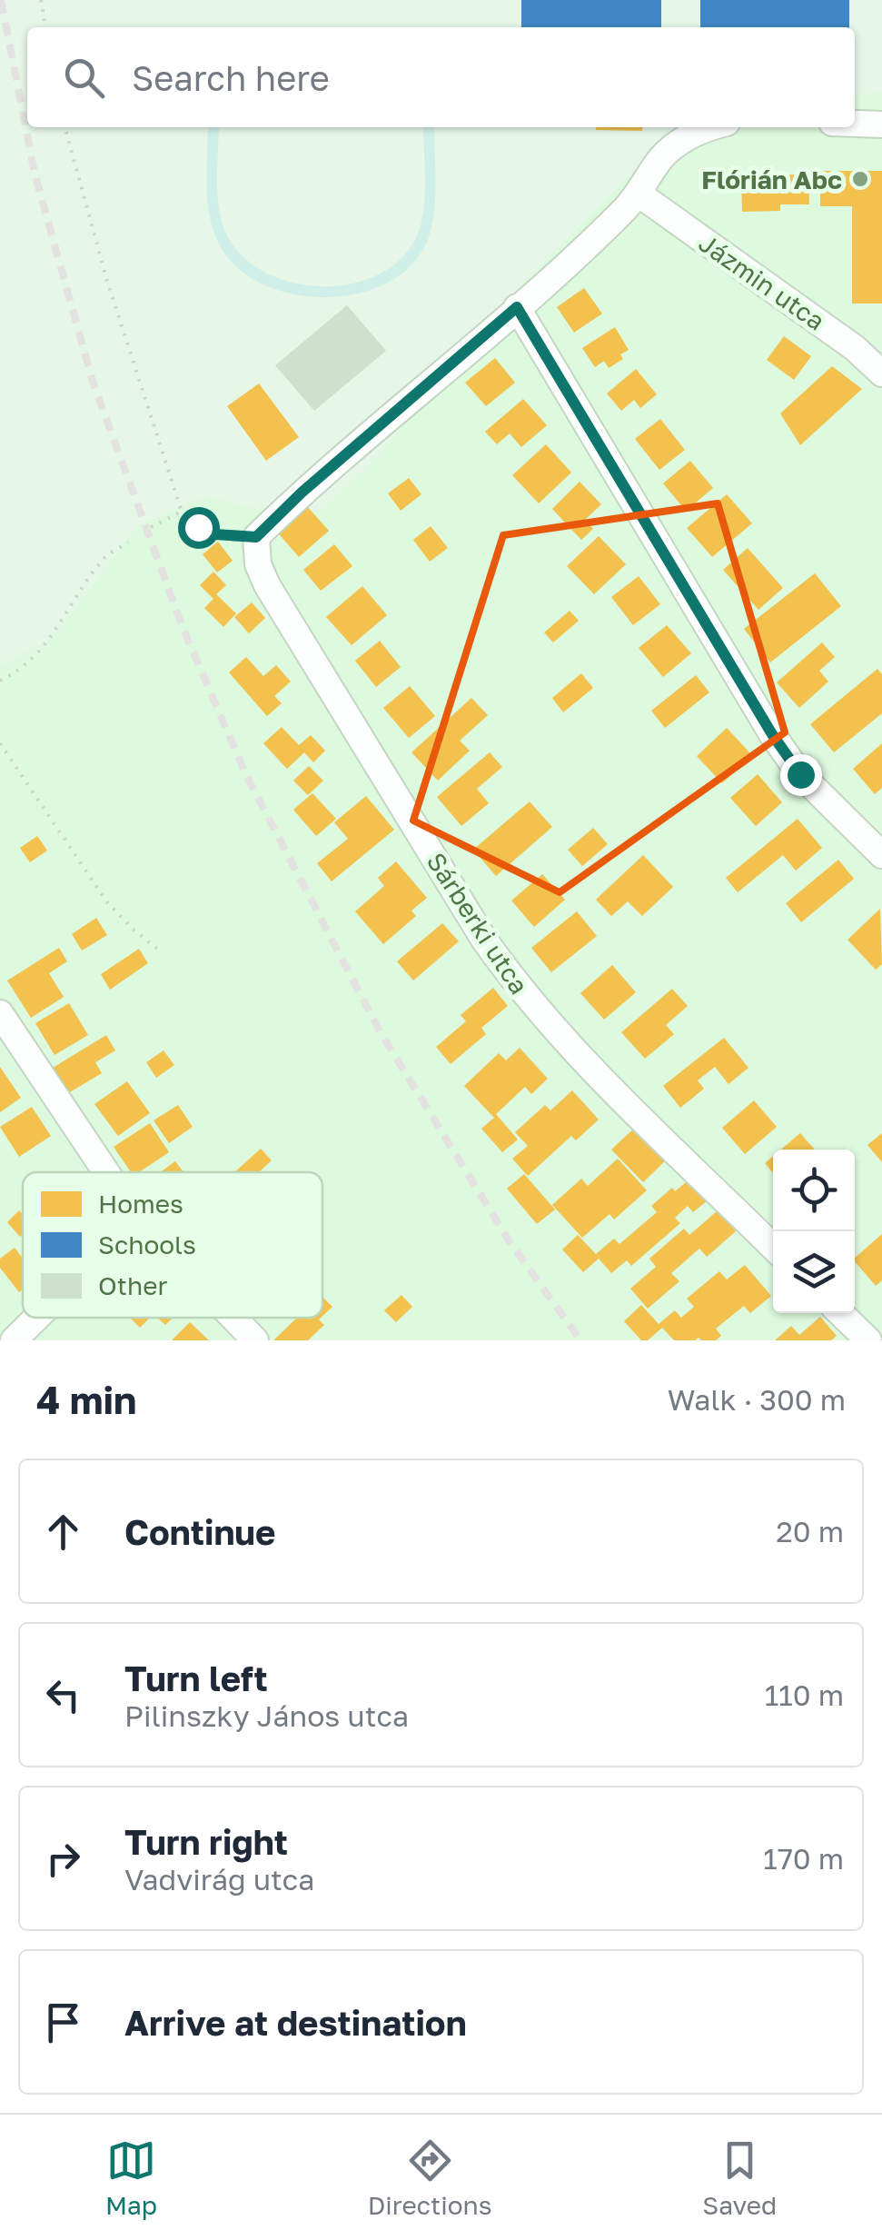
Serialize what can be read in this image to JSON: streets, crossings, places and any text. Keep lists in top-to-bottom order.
{
  "streets": {
    "street": ["Jázmin utca", "Sárberki utca"]
  },
  "places": ["Flórián Abc"],
  "legend": ["Homes", "Schools", "Other"],
  "page": {
    "search": "Search here",
    "heading": ["4 min", "Walk · 300 m"],
    "list": [
      ["Continue", "20 m"],
      ["Turn left", "Pilinszky János utca", "110 m"],
      ["Turn right", "Vadvirág utca", "170 m"],
      "Arrive at destination"
    ],
    "nav": ["Map", "Directions", "Saved"]
  }
}
